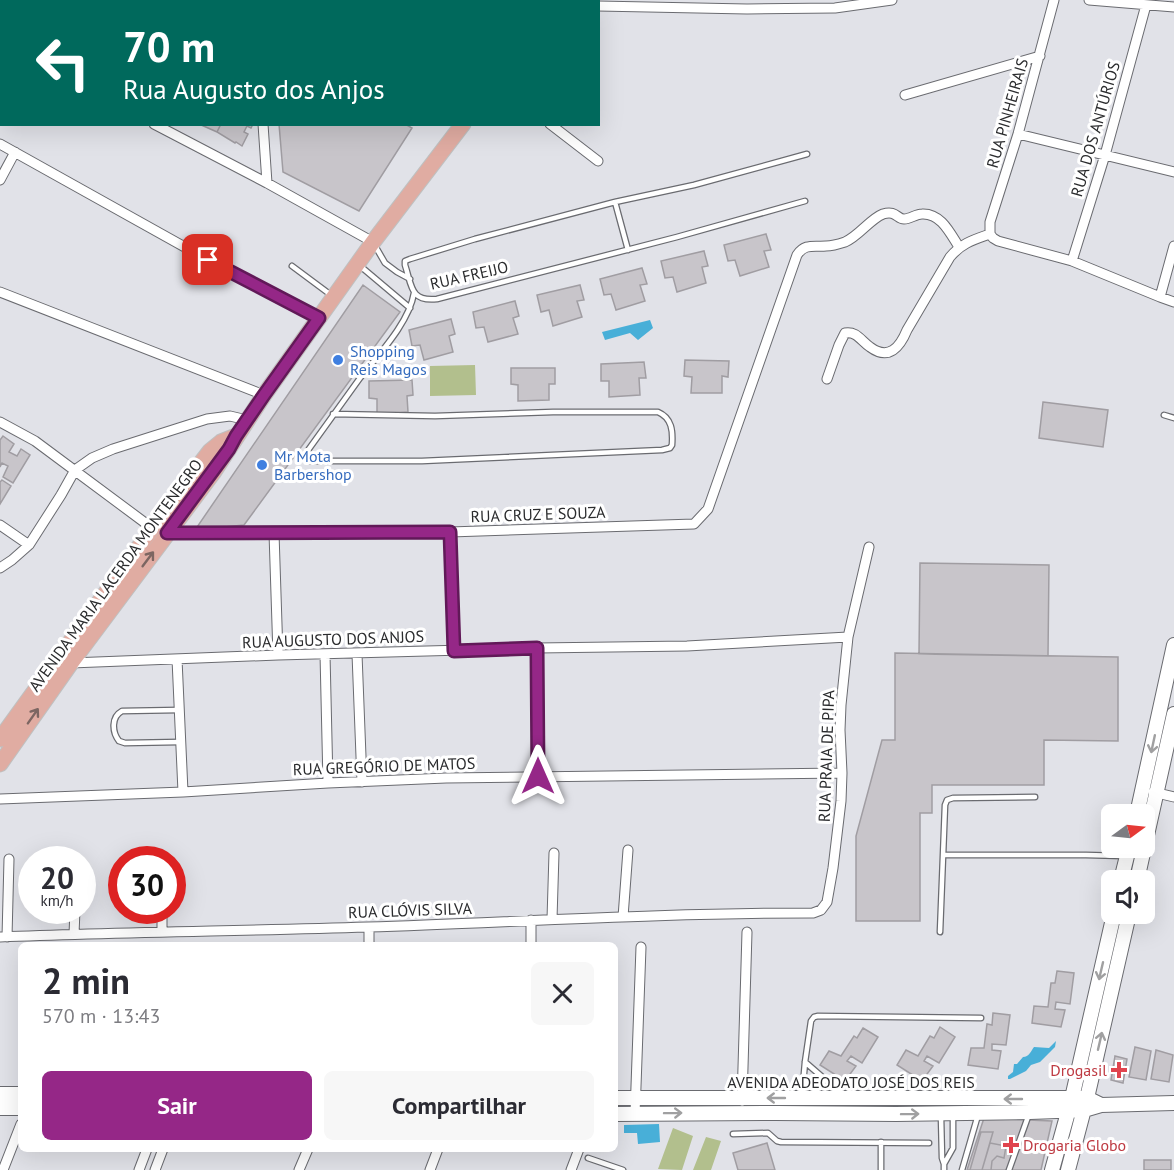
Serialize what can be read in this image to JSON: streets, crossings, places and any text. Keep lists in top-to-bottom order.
{
  "streets": {
    "main road": ["AVENIDA MARIA LACERDA MONTENEGRO", "AVENIDA ADEODATO JOSÉ DOS REIS"],
    "street": [
      "RUA PINHEIRAIS",
      "RUA DOS ANTÚRIOS",
      "RUA FREIJO",
      "RUA CRUZ E SOUZA",
      "RUA AUGUSTO DOS ANJOS",
      "RUA PRAIA DE PIPA",
      "RUA GREGÓRIO DE MATOS",
      "RUA CLÓVIS SILVA"
    ]
  },
  "crossings": [
    ["RUA FREIJO", "AVENIDA MARIA LACERDA MONTENEGRO"],
    ["RUA CRUZ E SOUZA", "AVENIDA MARIA LACERDA MONTENEGRO"],
    ["AVENIDA MARIA LACERDA MONTENEGRO", "RUA AUGUSTO DOS ANJOS"],
    ["RUA AUGUSTO DOS ANJOS", "RUA PRAIA DE PIPA"],
    ["RUA PRAIA DE PIPA", "RUA GREGÓRIO DE MATOS"],
    ["RUA PRAIA DE PIPA", "RUA CLÓVIS SILVA"]
  ],
  "places": {
    "other": ["Shopping Reis Magos", "Mr Mota Barbershop"],
    "health": ["Drogasil", "Drogaria Globo"]
  },
  "north": "right",
  "page": {
    "turn": ["70 m", "Rua Augusto dos Anjos"],
    "speed": "20 km/h",
    "limit": "30",
    "heading": ["2 min", "570 m · 13:43"],
    "buttons": ["Sair", "Compartilhar"]
  }
}
